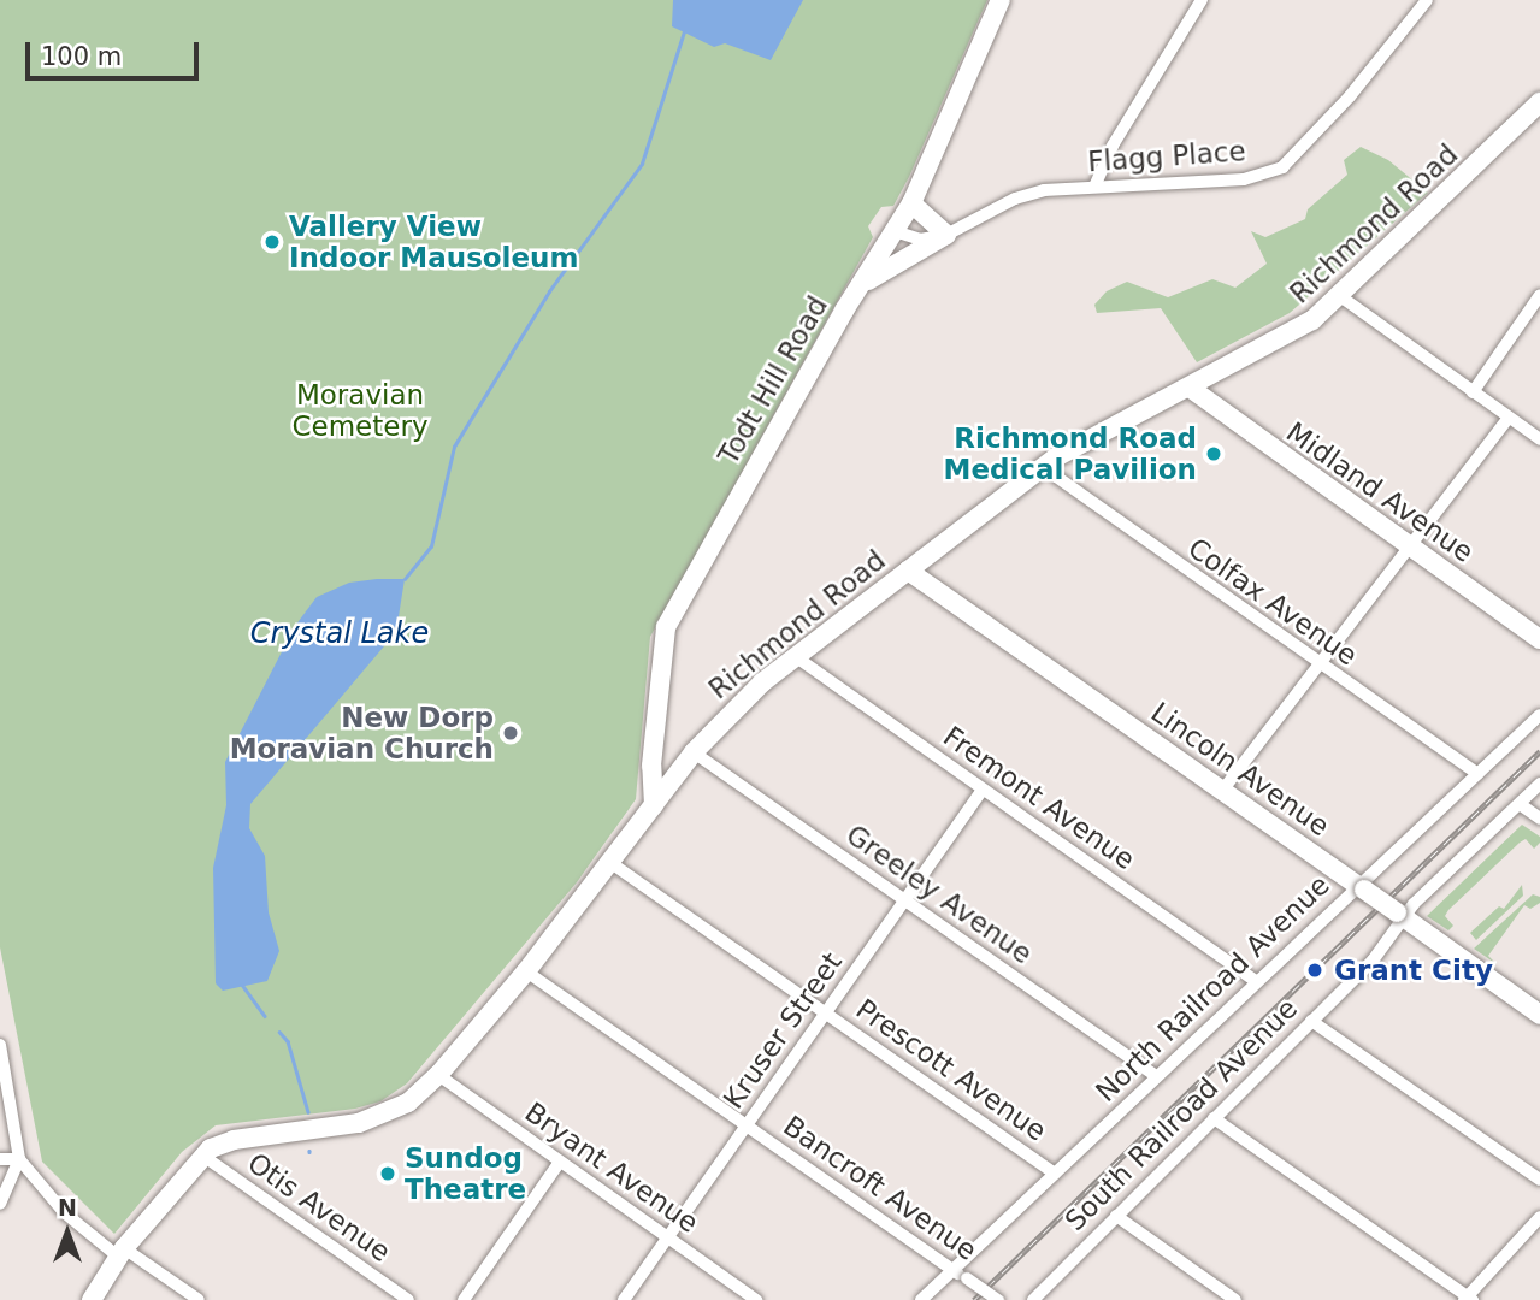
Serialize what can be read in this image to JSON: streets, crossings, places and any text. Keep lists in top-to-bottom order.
{
  "streets": {
    "street": [
      "Flagg Place",
      "Richmond Road",
      "Todt Hill Road",
      "Midland Avenue",
      "Colfax Avenue",
      "Lincoln Avenue",
      "Fremont Avenue",
      "Greeley Avenue",
      "North Railroad Avenue",
      "Kruser Street",
      "Prescott Avenue",
      "South Railroad Avenue",
      "Bryant Avenue",
      "Bancroft Avenue",
      "Otis Avenue"
    ]
  },
  "crossings": [
    ["Flagg Place", "Todt Hill Road"],
    ["Richmond Road", "Todt Hill Road"],
    ["Richmond Road", "Midland Avenue"],
    ["Richmond Road", "Colfax Avenue"],
    ["Richmond Road", "Lincoln Avenue"],
    ["Richmond Road", "Fremont Avenue"],
    ["Richmond Road", "Greeley Avenue"],
    ["Richmond Road", "Prescott Avenue"],
    ["Richmond Road", "Bryant Avenue"],
    ["Richmond Road", "Bancroft Avenue"],
    ["Richmond Road", "Otis Avenue"],
    ["Colfax Avenue", "North Railroad Avenue"],
    ["Lincoln Avenue", "North Railroad Avenue"],
    ["Lincoln Avenue", "South Railroad Avenue"],
    ["Fremont Avenue", "North Railroad Avenue"],
    ["Fremont Avenue", "Kruser Street"],
    ["Greeley Avenue", "North Railroad Avenue"],
    ["Greeley Avenue", "Kruser Street"],
    ["North Railroad Avenue", "Prescott Avenue"],
    ["North Railroad Avenue", "Bancroft Avenue"],
    ["Kruser Street", "Prescott Avenue"],
    ["Kruser Street", "Bryant Avenue"],
    ["Kruser Street", "Bancroft Avenue"]
  ],
  "water": ["Crystal Lake"],
  "parks": ["Moravian Cemetery"],
  "places": [
    "Vallery View Indoor Mausoleum",
    "Richmond Road Medical Pavilion",
    "New Dorp Moravian Church",
    "Grant City",
    "Sundog Theatre"
  ],
  "scale_bar": "100 m",
  "north": "top"
}
